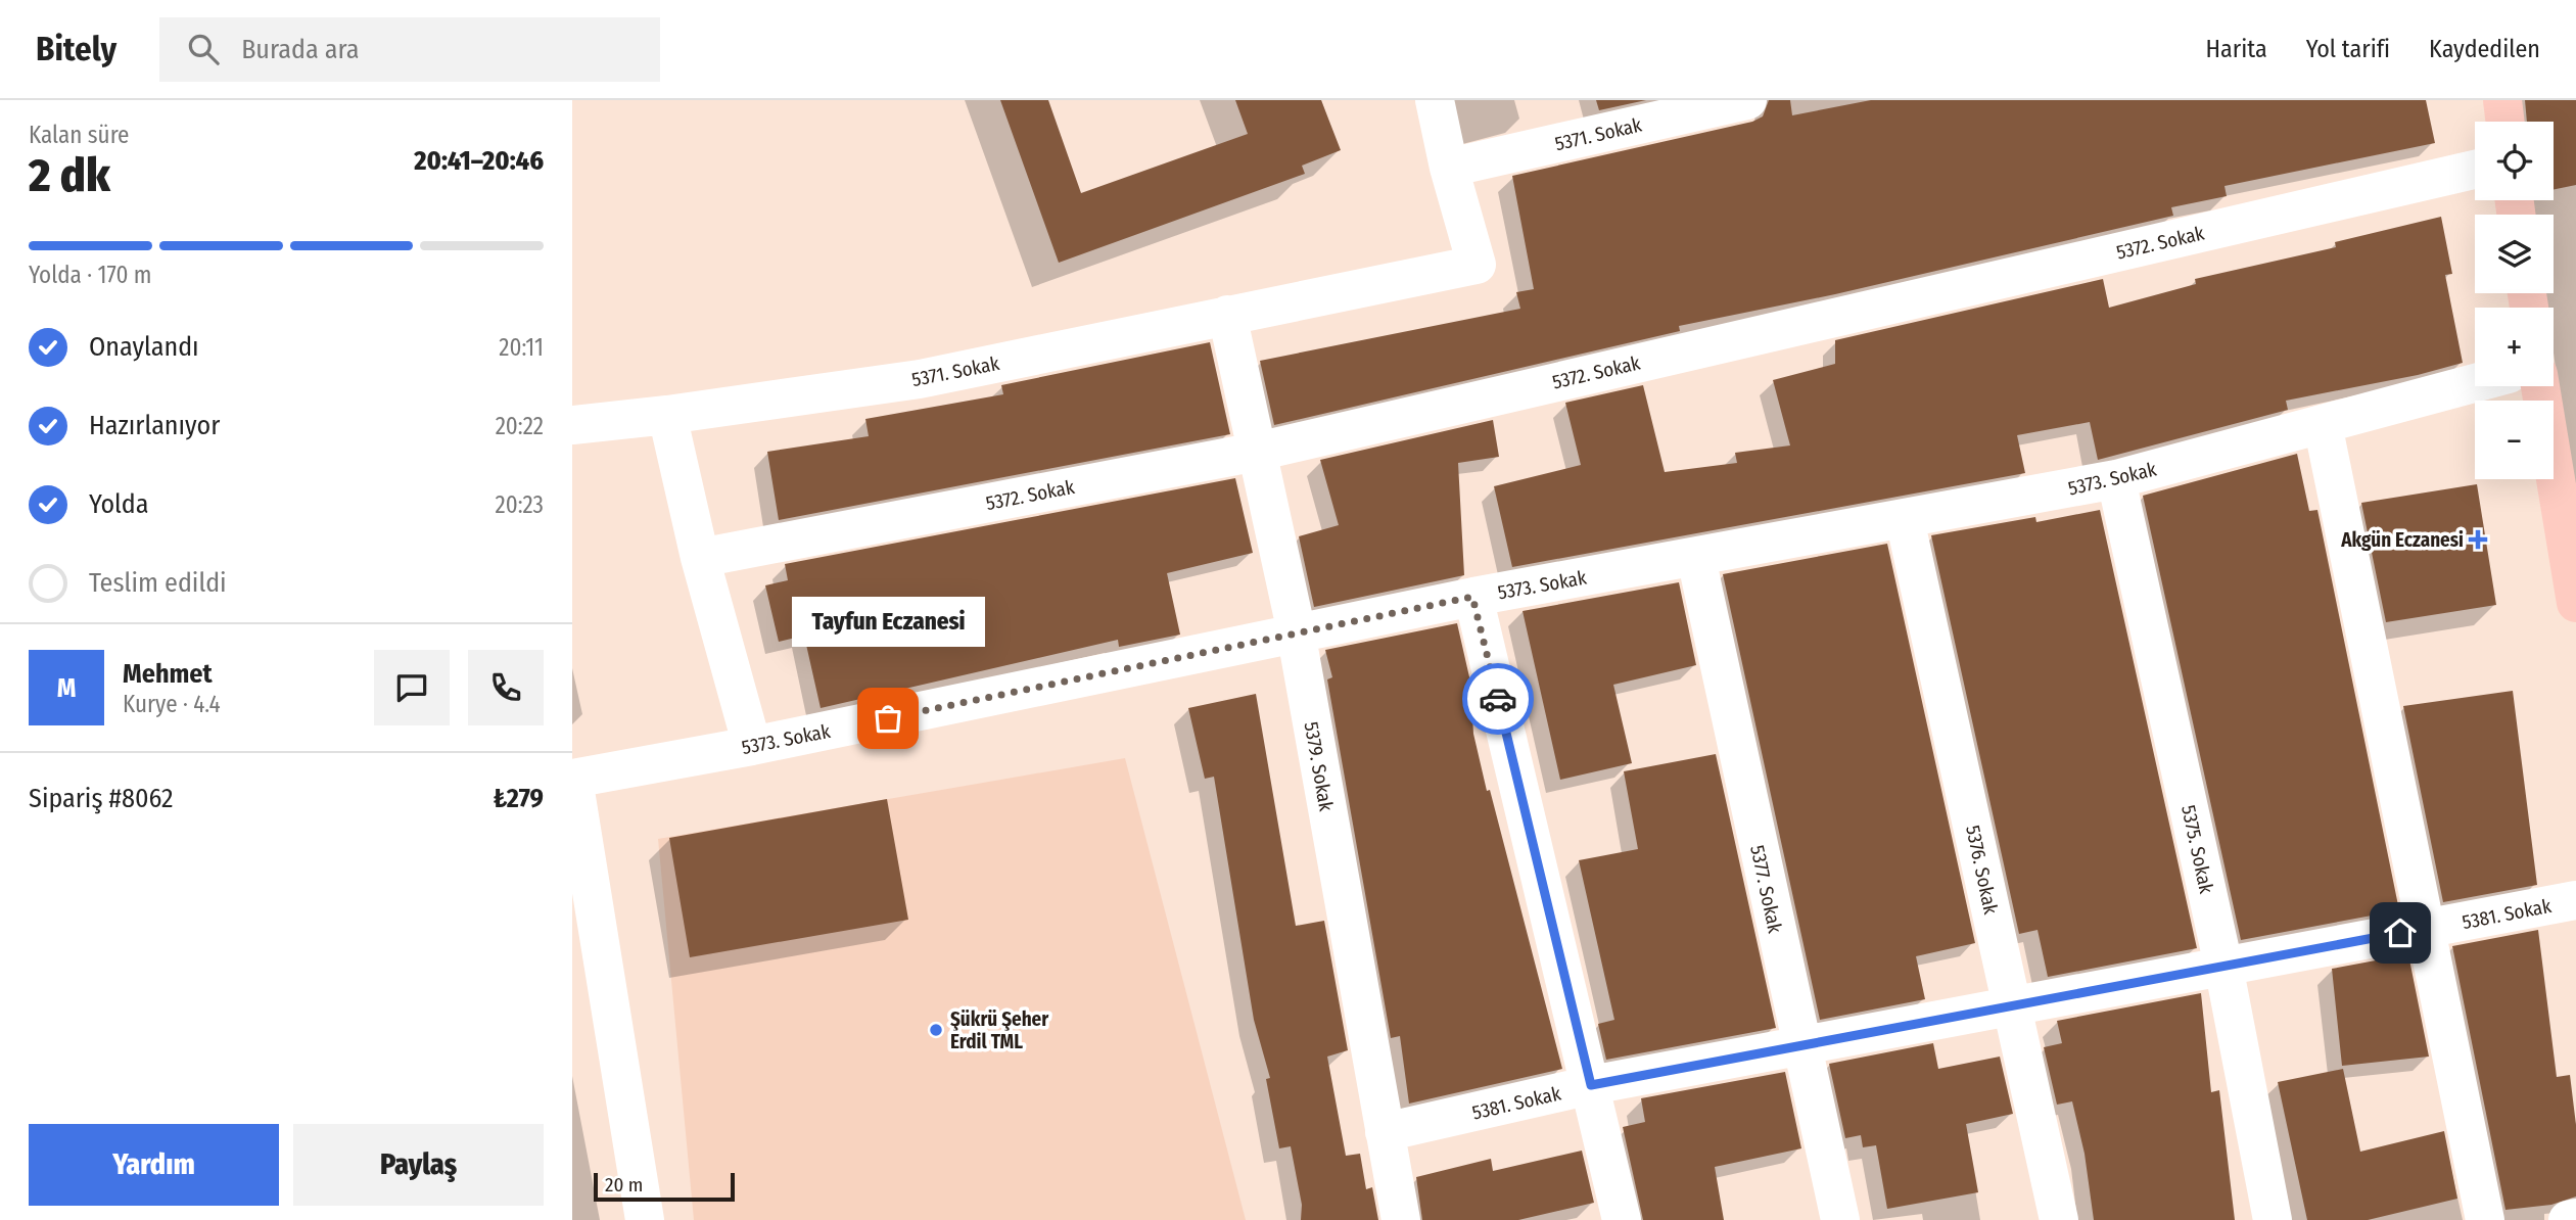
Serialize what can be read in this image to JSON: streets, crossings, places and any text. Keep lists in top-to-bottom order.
{
  "streets": {
    "street": [
      "5371. Sokak",
      "5372. Sokak",
      "5373. Sokak",
      "5379. Sokak",
      "5375. Sokak",
      "5376. Sokak",
      "5377. Sokak",
      "5381. Sokak"
    ]
  },
  "crossings": [
    ["5371. Sokak", "5379. Sokak"],
    ["5372. Sokak", "5379. Sokak"],
    ["5373. Sokak", "5379. Sokak"],
    ["5373. Sokak", "5375. Sokak"],
    ["5373. Sokak", "5376. Sokak"],
    ["5373. Sokak", "5377. Sokak"],
    ["5379. Sokak", "5381. Sokak"],
    ["5375. Sokak", "5381. Sokak"],
    ["5376. Sokak", "5381. Sokak"],
    ["5377. Sokak", "5381. Sokak"]
  ],
  "places": {
    "health": ["Akgün Eczanesi"],
    "other": ["Tayfun Eczanesi", "Şükrü Şeher Erdil TML"]
  },
  "scale_bar": "20 m",
  "page": {
    "header": "Bitely",
    "search": "Burada ara",
    "nav": ["Harita", "Yol tarifi", "Kaydedilen"],
    "heading": ["2 dk", "Kalan süre", "20:41–20:46"],
    "panel": [
      "Mehmet",
      "Kurye · 4.4",
      "Sipariş #8062",
      "₺279"
    ],
    "map_buttons": ["+", "−"],
    "bar": "Yolda · 170 m",
    "list": [
      ["Onaylandı", "20:11"],
      ["Hazırlanıyor", "20:22"],
      ["Yolda", "20:23"],
      "Teslim edildi"
    ],
    "bubble": "Tayfun Eczanesi",
    "round": "M",
    "buttons": ["Yardım", "Paylaş"],
    "scale": "20 m"
  }
}
